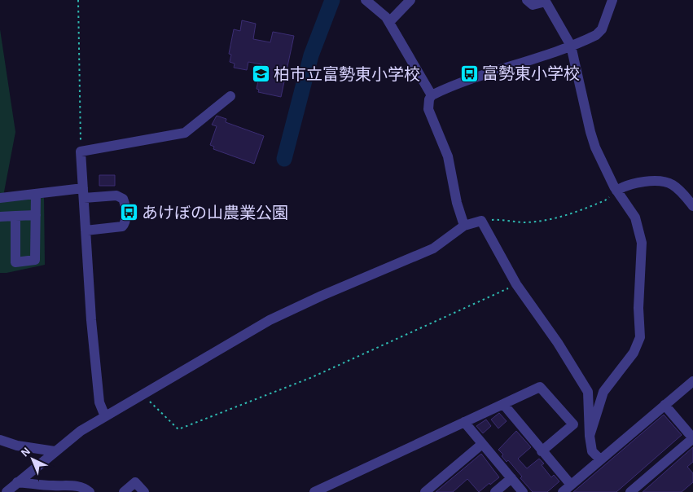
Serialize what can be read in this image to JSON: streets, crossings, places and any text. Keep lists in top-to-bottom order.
{
  "places": {
    "bus stop": ["富勢東小学校", "あけぼの山農業公園"],
    "school or university": ["柏市立富勢東小学校"]
  },
  "north": "top left"
}
